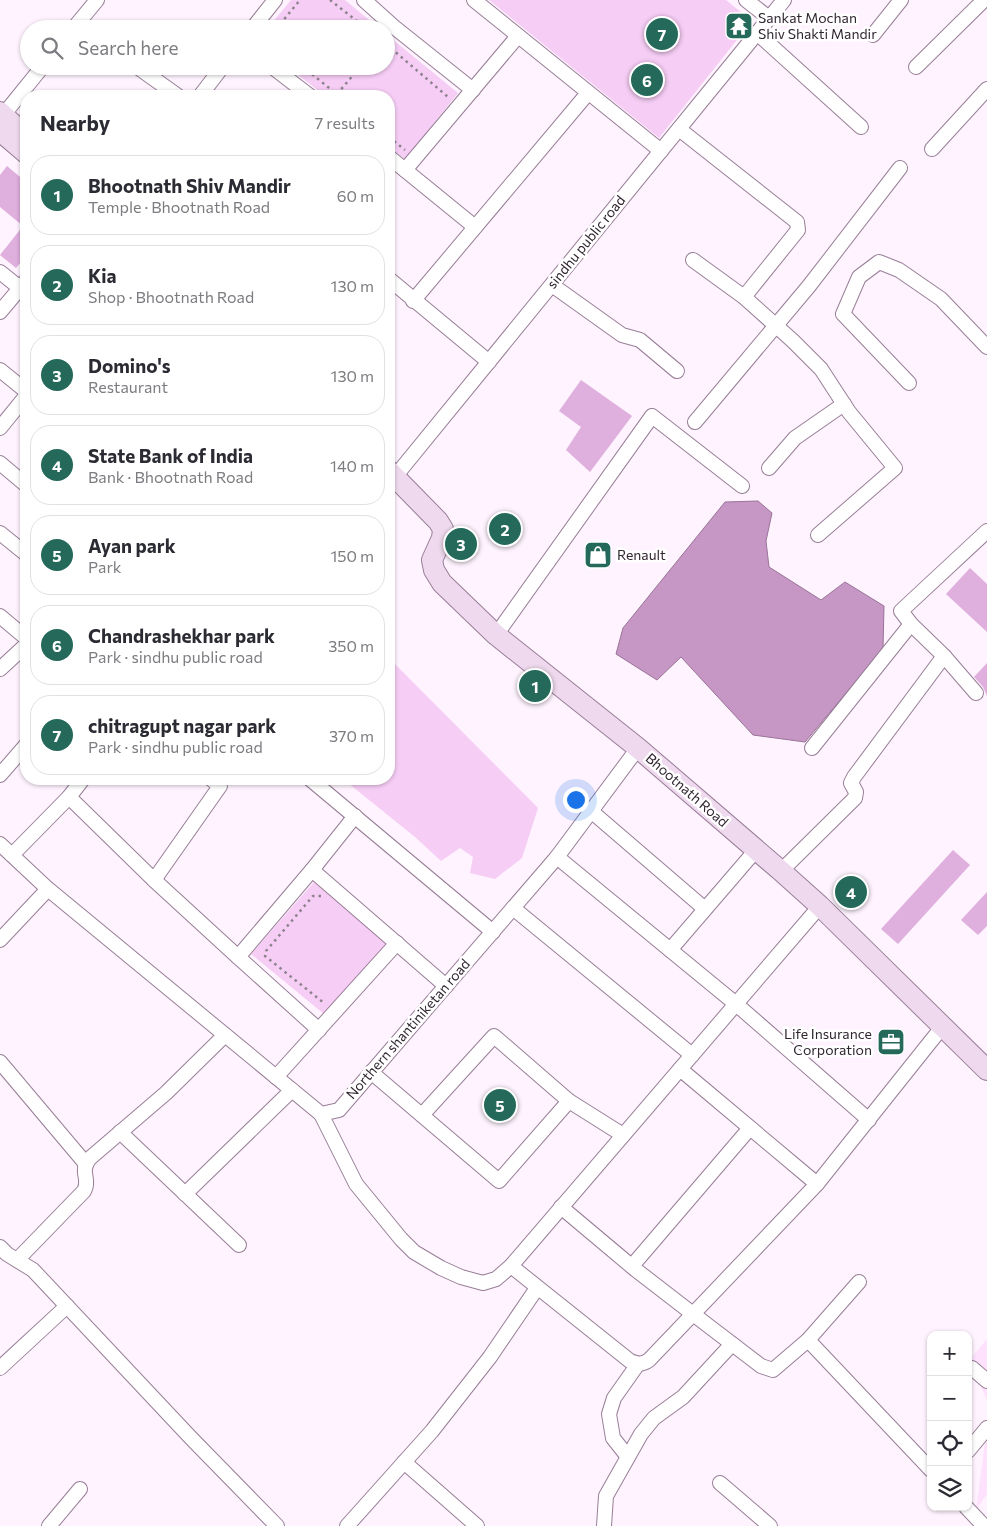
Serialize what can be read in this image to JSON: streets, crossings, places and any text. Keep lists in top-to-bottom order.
{
  "streets": {
    "street": ["sindhu public road", "Bhootnath Road", "Northern shantiniketan road"]
  },
  "crossings": [
    ["Bhootnath Road", "Northern shantiniketan road"]
  ],
  "places": {
    "temple": ["Sankat Mochan Shiv Shakti Mandir"],
    "shop": ["Renault"],
    "office": ["Life Insurance Corporation"]
  },
  "page": {
    "pins": [
      "7",
      "6",
      "2",
      "3",
      "1",
      "4",
      "5"
    ],
    "search": "Search here",
    "heading": ["Nearby", "7 results"],
    "list": [
      {
        "mark": "1",
        "name": "Bhootnath Shiv Mandir",
        "note": "Temple · Bhootnath Road",
        "value": "60 m"
      },
      {
        "mark": "2",
        "name": "Kia",
        "note": "Shop · Bhootnath Road",
        "value": "130 m"
      },
      {
        "mark": "3",
        "name": "Domino's",
        "note": "Restaurant",
        "value": "130 m"
      },
      {
        "mark": "4",
        "name": "State Bank of India",
        "note": "Bank · Bhootnath Road",
        "value": "140 m"
      },
      {
        "mark": "5",
        "name": "Ayan park",
        "note": "Park",
        "value": "150 m"
      },
      {
        "mark": "6",
        "name": "Chandrashekhar park",
        "note": "Park · sindhu public road",
        "value": "350 m"
      },
      {
        "mark": "7",
        "name": "chitragupt nagar park",
        "note": "Park · sindhu public road",
        "value": "370 m"
      }
    ],
    "map_buttons": ["+", "−"]
  }
}
